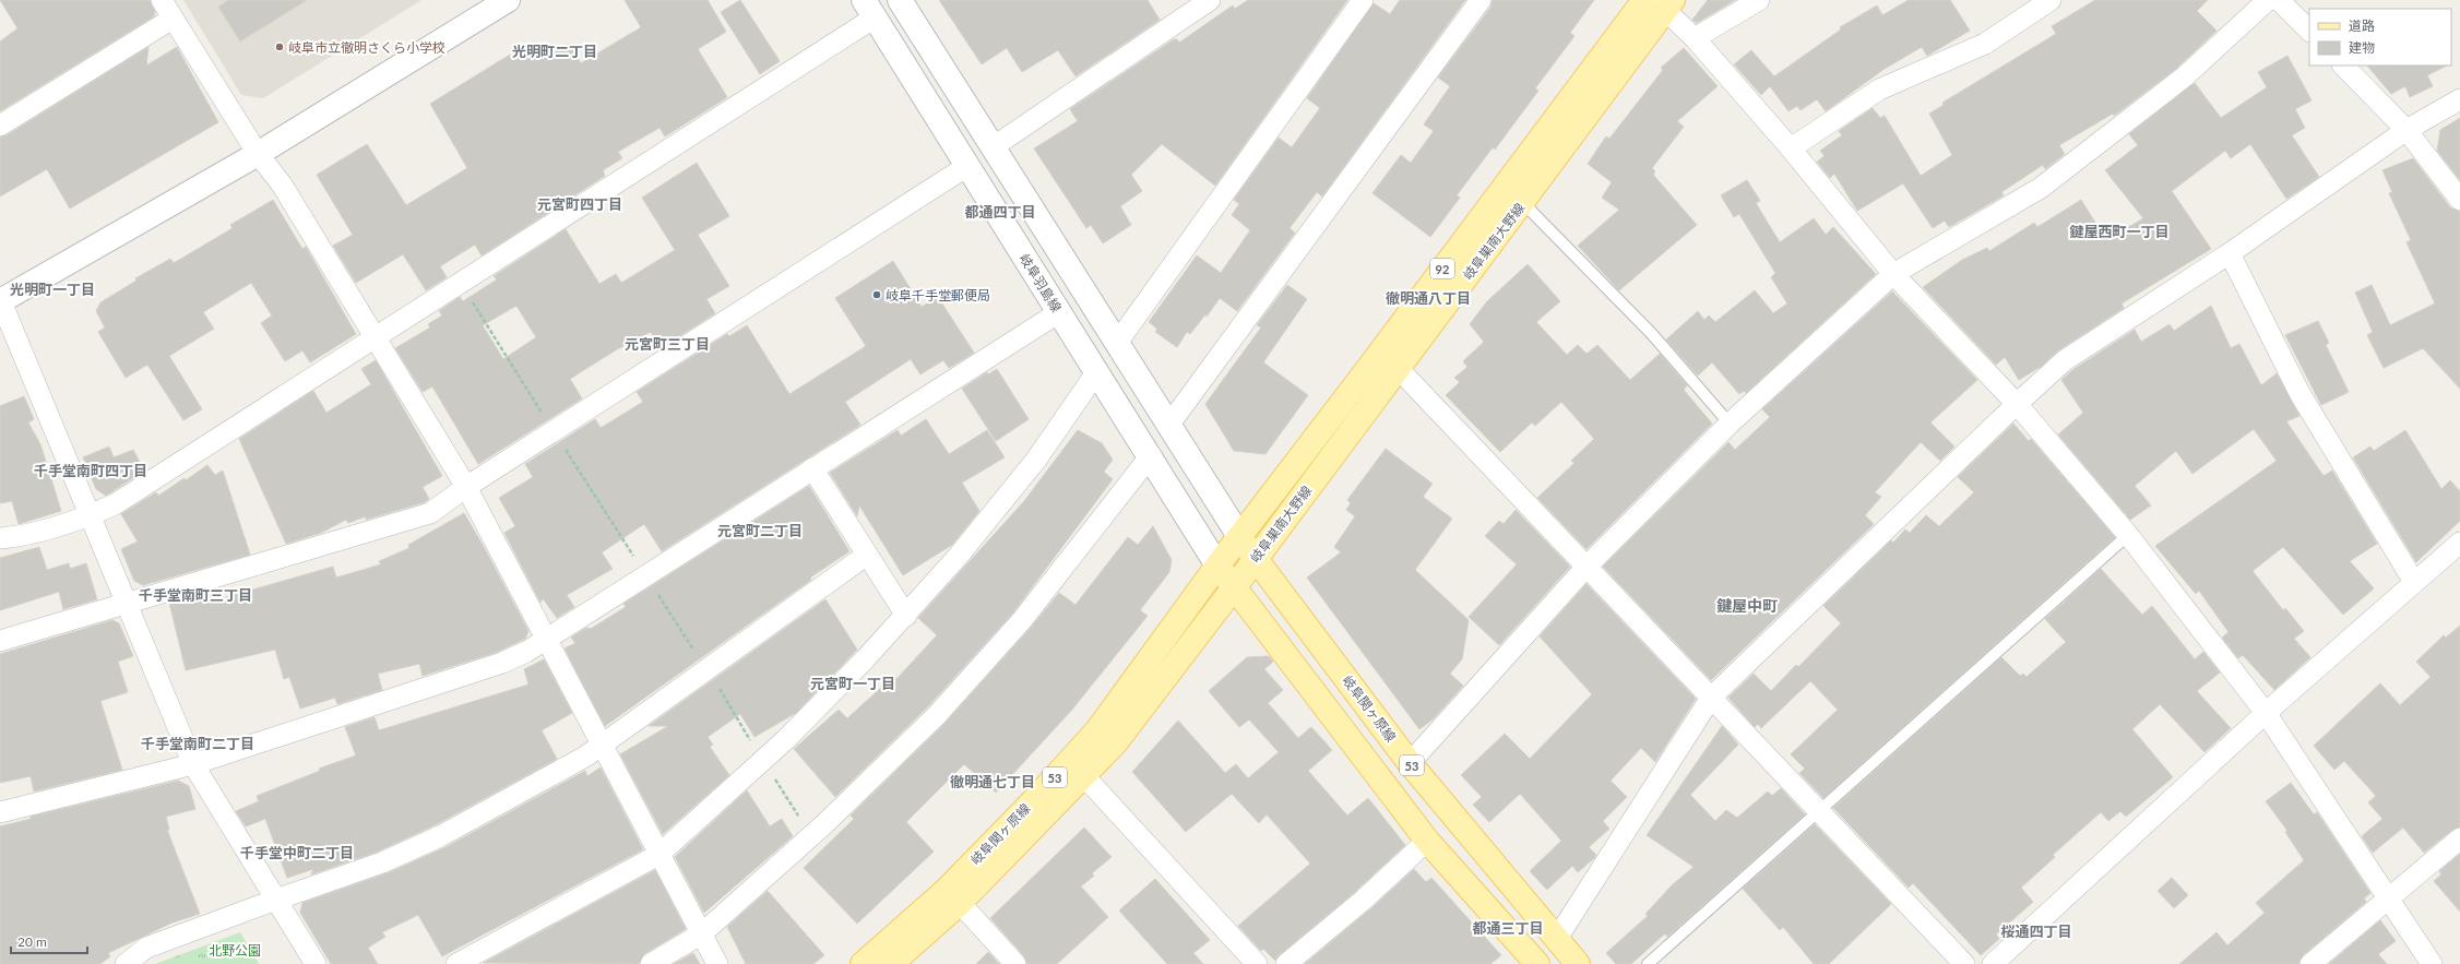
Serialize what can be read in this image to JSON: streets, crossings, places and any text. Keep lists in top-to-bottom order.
{
  "streets": {
    "main road": [
      "岐阜巣南大野線",
      "92",
      "岐阜羽島線",
      "岐阜関ヶ原線",
      "53"
    ]
  },
  "crossings": [
    ["岐阜巣南大野線", "岐阜関ヶ原線"],
    ["岐阜巣南大野線", "53"],
    ["岐阜羽島線", "岐阜関ヶ原線"],
    ["岐阜羽島線", "53"],
    ["岐阜関ヶ原線", "53"]
  ],
  "districts": [
    "光明町二丁目",
    "元宮町四丁目",
    "都通四丁目",
    "鍵屋西町一丁目",
    "光明町一丁目",
    "徹明通八丁目",
    "元宮町三丁目",
    "千手堂南町四丁目",
    "元宮町二丁目",
    "千手堂南町三丁目",
    "鍵屋中町",
    "元宮町一丁目",
    "千手堂南町二丁目",
    "徹明通七丁目",
    "千手堂中町二丁目",
    "都通三丁目",
    "桜通四丁目"
  ],
  "parks": ["北野公園"],
  "places": ["岐阜市立徹明さくら小学校", "岐阜千手堂郵便局"],
  "legend": ["道路", "建物"],
  "scale_bar": "20 m"
}
